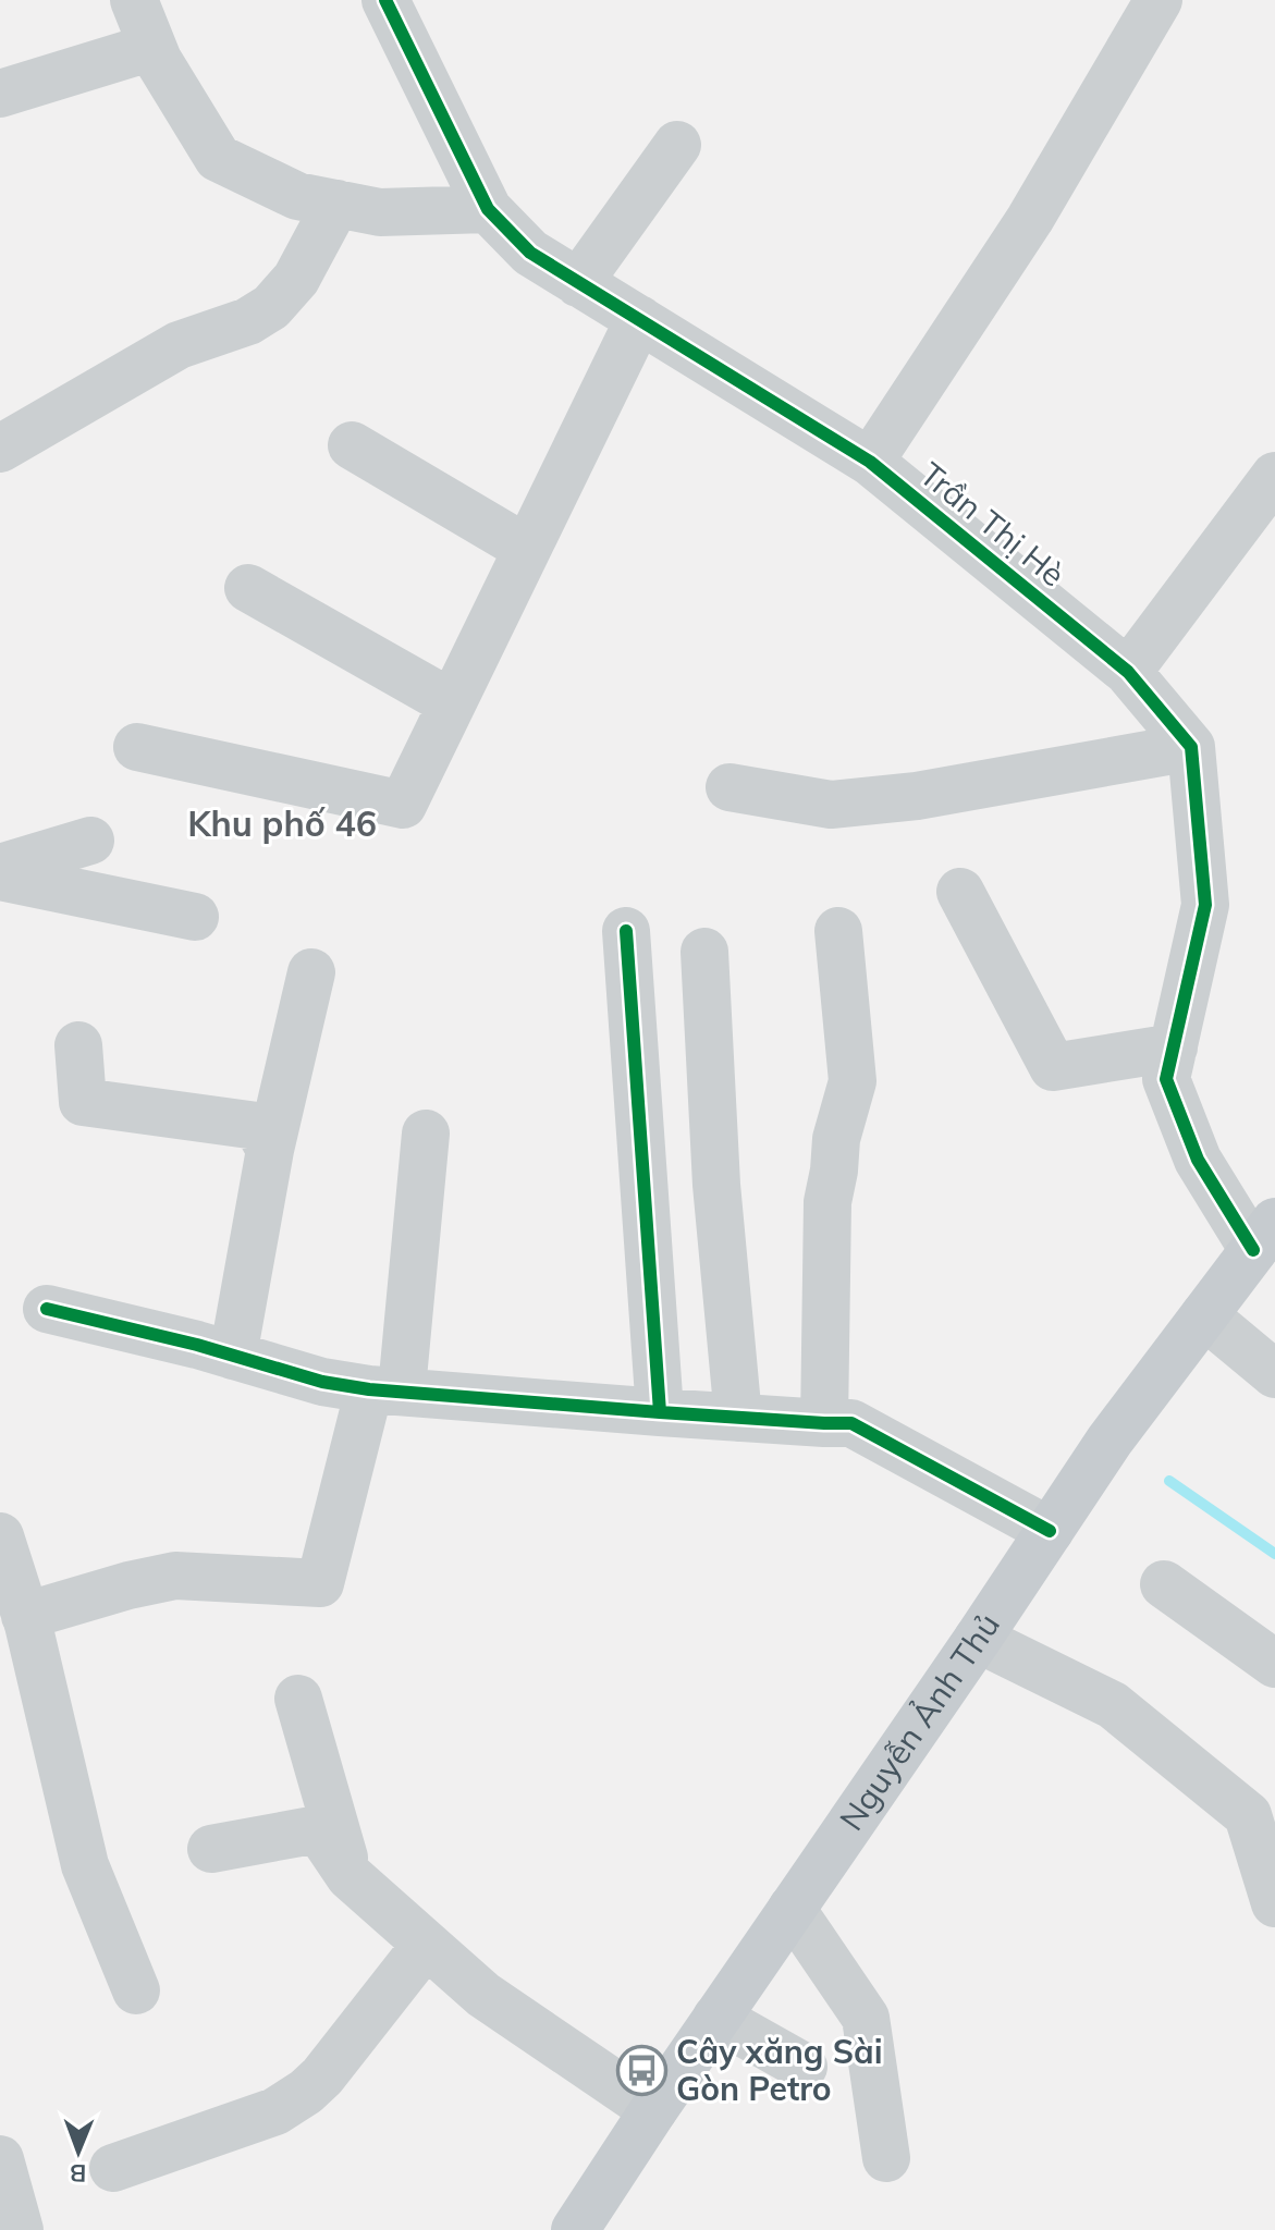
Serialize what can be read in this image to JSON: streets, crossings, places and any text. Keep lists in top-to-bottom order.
{
  "streets": {
    "main road": ["Nguyễn Ảnh Thủ"],
    "street": ["Trần Thị Hè"]
  },
  "districts": ["Khu phố 46"],
  "places": {
    "bus stop": ["Cây xăng Sài Gòn Petro"]
  },
  "north": "bottom"
}
